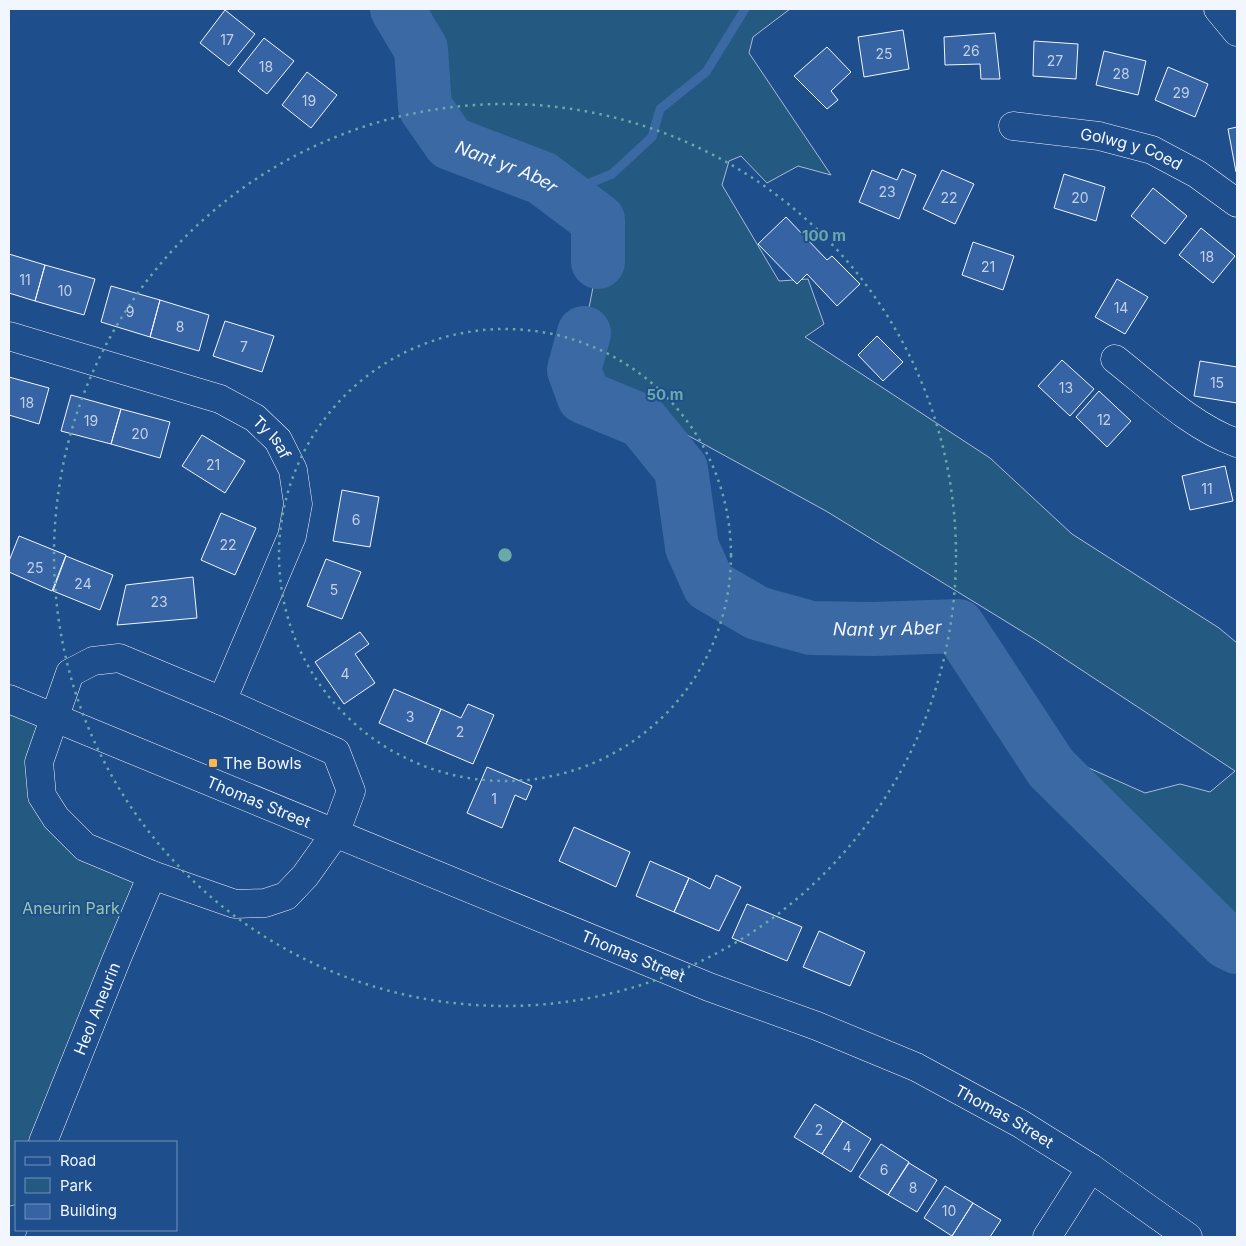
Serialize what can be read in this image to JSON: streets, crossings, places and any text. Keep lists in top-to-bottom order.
{
  "streets": {
    "street": [
      "Golwg y Coed",
      "Ty Isaf",
      "Thomas Street",
      "Heol Aneurin"
    ]
  },
  "water": ["Nant yr Aber"],
  "parks": ["Aneurin Park"],
  "places": {
    "transit": ["The Bowls"]
  },
  "house_numbers": [
    "17",
    "26",
    "25",
    "27",
    "18",
    "28",
    "29",
    "19",
    "23",
    "22",
    "20",
    "18",
    "21",
    "11",
    "10",
    "14",
    "9",
    "8",
    "7",
    "15",
    "13",
    "18",
    "12",
    "19",
    "20",
    "21",
    "11",
    "6",
    "22",
    "25",
    "24",
    "5",
    "23",
    "4",
    "3",
    "2",
    "1",
    "2",
    "4",
    "6",
    "8",
    "10"
  ],
  "legend": ["Road", "Park", "Building"],
  "rings": ["100 m", "50 m"]
}
